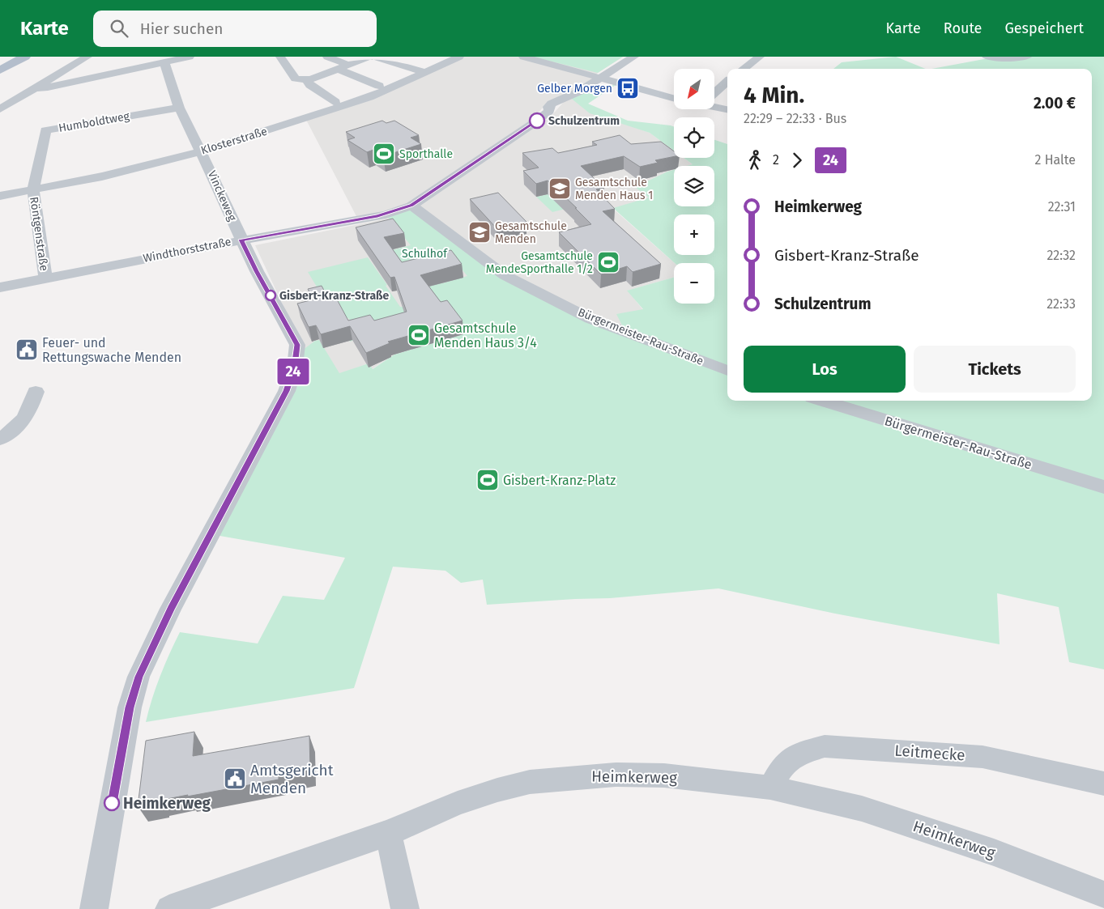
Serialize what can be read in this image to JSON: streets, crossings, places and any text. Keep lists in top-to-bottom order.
{
  "streets": {
    "street": [
      "Humboldtweg",
      "Klosterstraße",
      "Vinckeweg",
      "Röntgenstraße",
      "Windthorststraße",
      "Bürgermeister-Rau-Straße",
      "Leitmecke",
      "Heimkerweg"
    ]
  },
  "crossings": [
    ["Humboldtweg", "Klosterstraße"],
    ["Humboldtweg", "Vinckeweg"],
    ["Humboldtweg", "Röntgenstraße"],
    ["Klosterstraße", "Vinckeweg"],
    ["Klosterstraße", "Röntgenstraße"],
    ["Vinckeweg", "Windthorststraße"],
    ["Röntgenstraße", "Windthorststraße"],
    ["Windthorststraße", "Bürgermeister-Rau-Straße"],
    ["Leitmecke", "Heimkerweg"]
  ],
  "parks": ["Schulhof"],
  "places": {
    "bus stop": ["Gelber Morgen"],
    "other": ["Schulzentrum", "Gisbert-Kranz-Straße", "Heimkerweg"],
    "sports": [
      "Sporthalle",
      "Gesamtschule MendeSporthalle 1/2",
      "Gesamtschule Menden Haus 3/4",
      "Gisbert-Kranz-Platz"
    ],
    "school or university": ["Gesamtschule Menden Haus 1", "Gesamtschule Menden"],
    "public building": ["Feuer- und Rettungswache Menden", "Amtsgericht Menden"]
  },
  "lines": ["bus line 24"],
  "north": "bottom left",
  "page": {
    "header": "Karte",
    "search": "Hier suchen",
    "nav": ["Karte", "Route", "Gespeichert"],
    "on_map": "24",
    "map_buttons": ["+", "−"],
    "heading": ["4 Min.", "22:29 – 22:33 · Bus", "2.00 €"],
    "legs": ["2", "24", "2 Halte"],
    "list": [
      {
        "name": "Heimkerweg",
        "value": "22:31"
      },
      {
        "name": "Gisbert-Kranz-Straße",
        "value": "22:32"
      },
      {
        "name": "Schulzentrum",
        "value": "22:33"
      }
    ],
    "buttons": ["Los", "Tickets"]
  }
}
